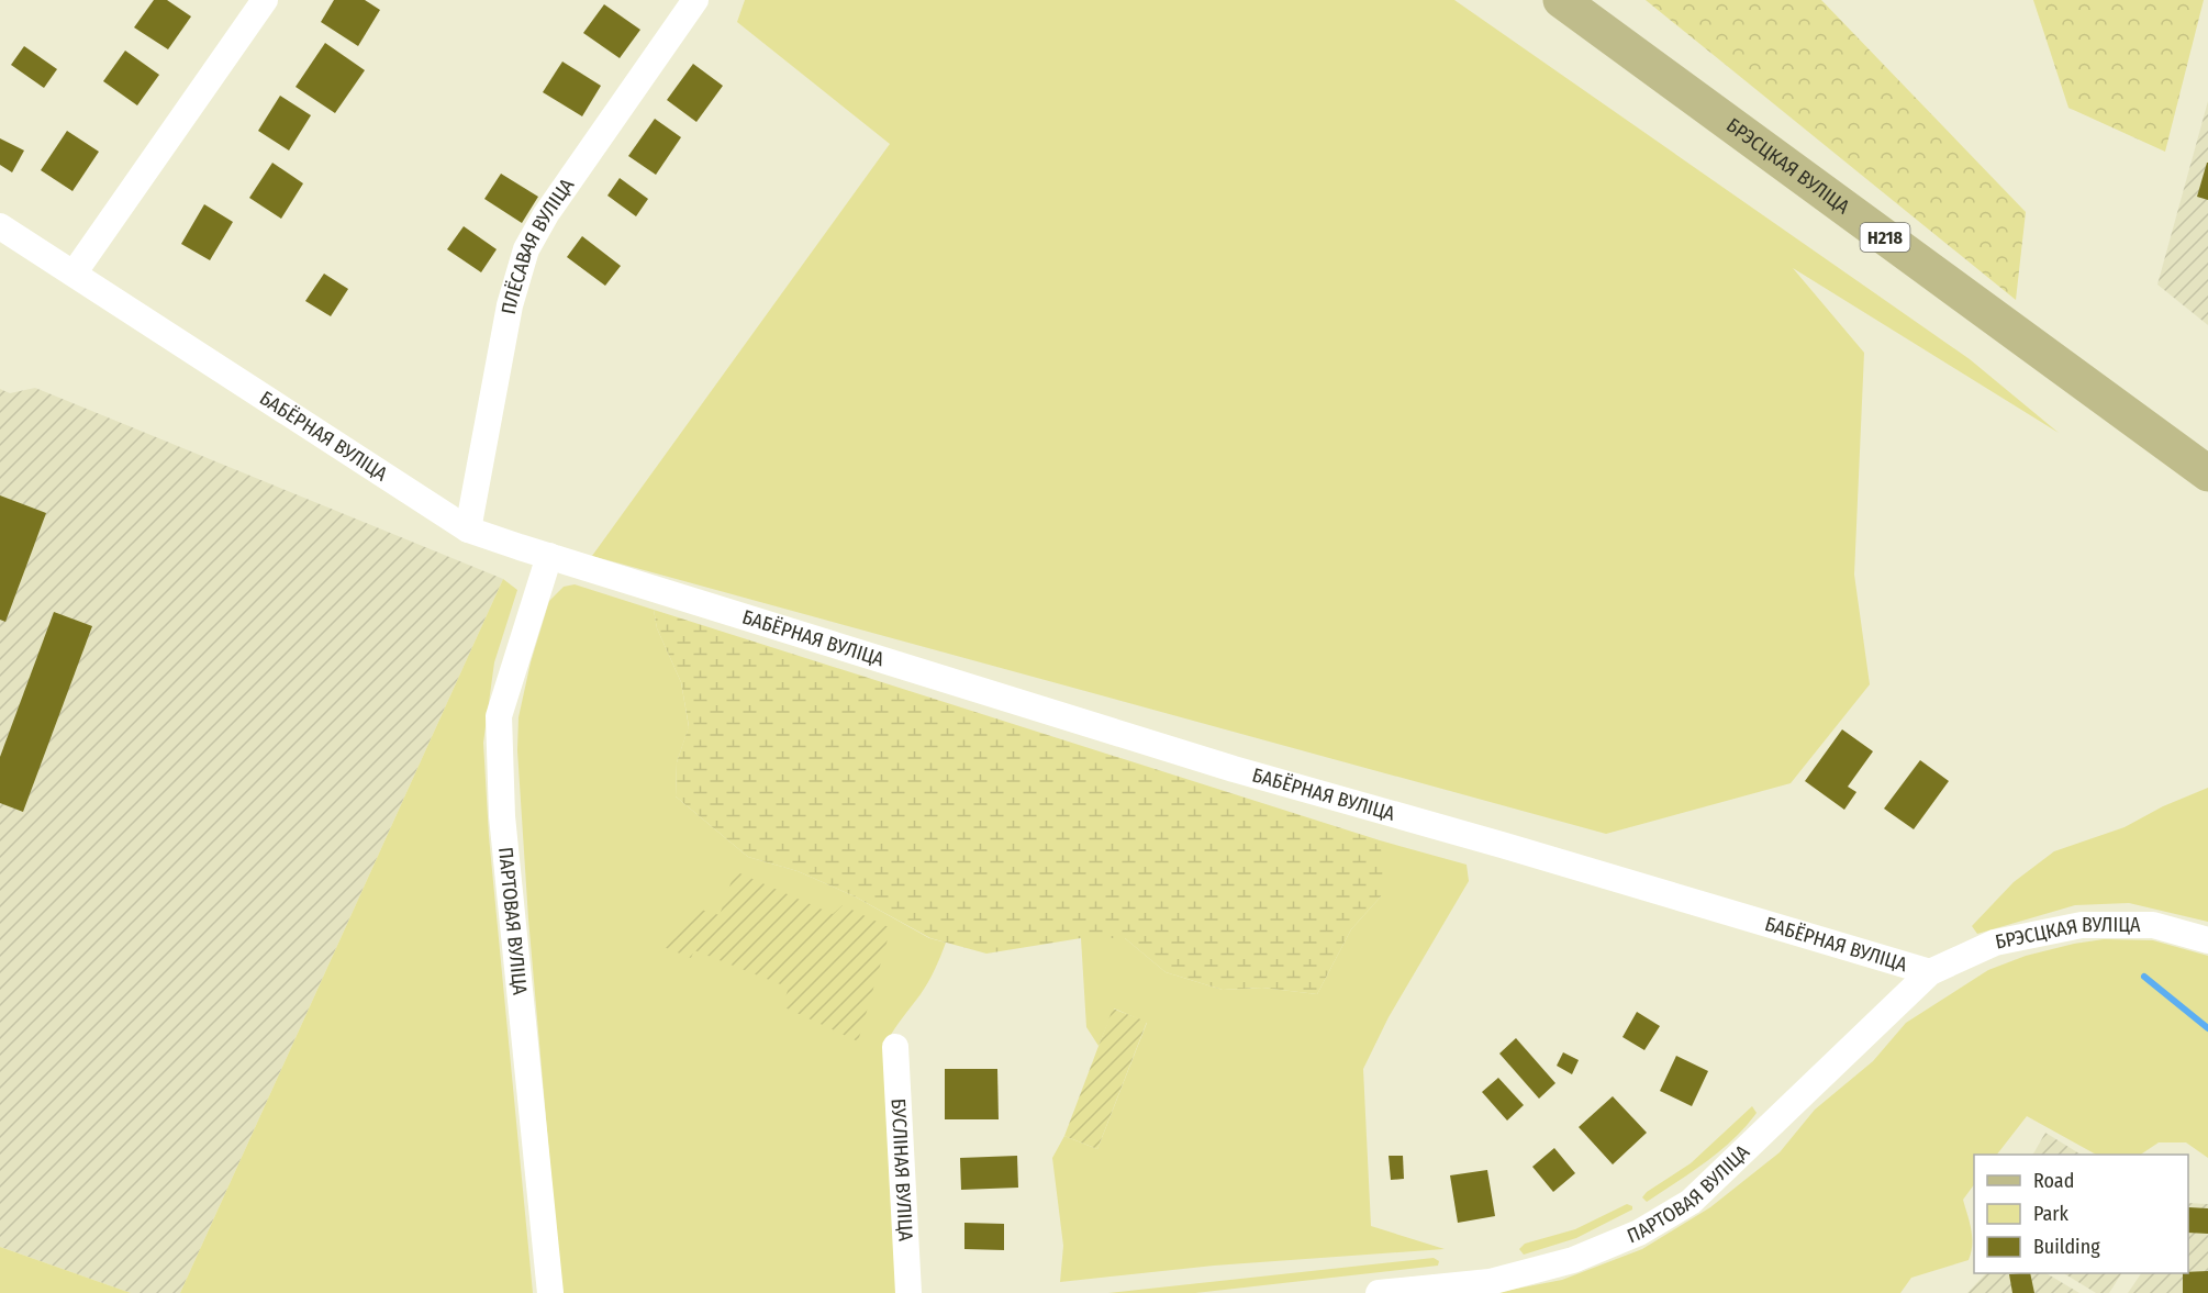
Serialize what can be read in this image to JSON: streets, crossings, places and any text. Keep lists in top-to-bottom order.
{
  "streets": {
    "main road": ["БРЭСЦКАЯ ВУЛІЦА", "Н218"],
    "street": [
      "ПЛЁСАВАЯ ВУЛІЦА",
      "БАБЁРНАЯ ВУЛІЦА",
      "ПАРТОВАЯ ВУЛІЦА",
      "БУСЛІНАЯ ВУЛІЦА"
    ]
  },
  "crossings": [
    ["БРЭСЦКАЯ ВУЛІЦА", "БАБЁРНАЯ ВУЛІЦА"],
    ["БРЭСЦКАЯ ВУЛІЦА", "ПАРТОВАЯ ВУЛІЦА"],
    ["ПЛЁСАВАЯ ВУЛІЦА", "БАБЁРНАЯ ВУЛІЦА"],
    ["БАБЁРНАЯ ВУЛІЦА", "ПАРТОВАЯ ВУЛІЦА"]
  ],
  "legend": ["Road", "Park", "Building"]
}
